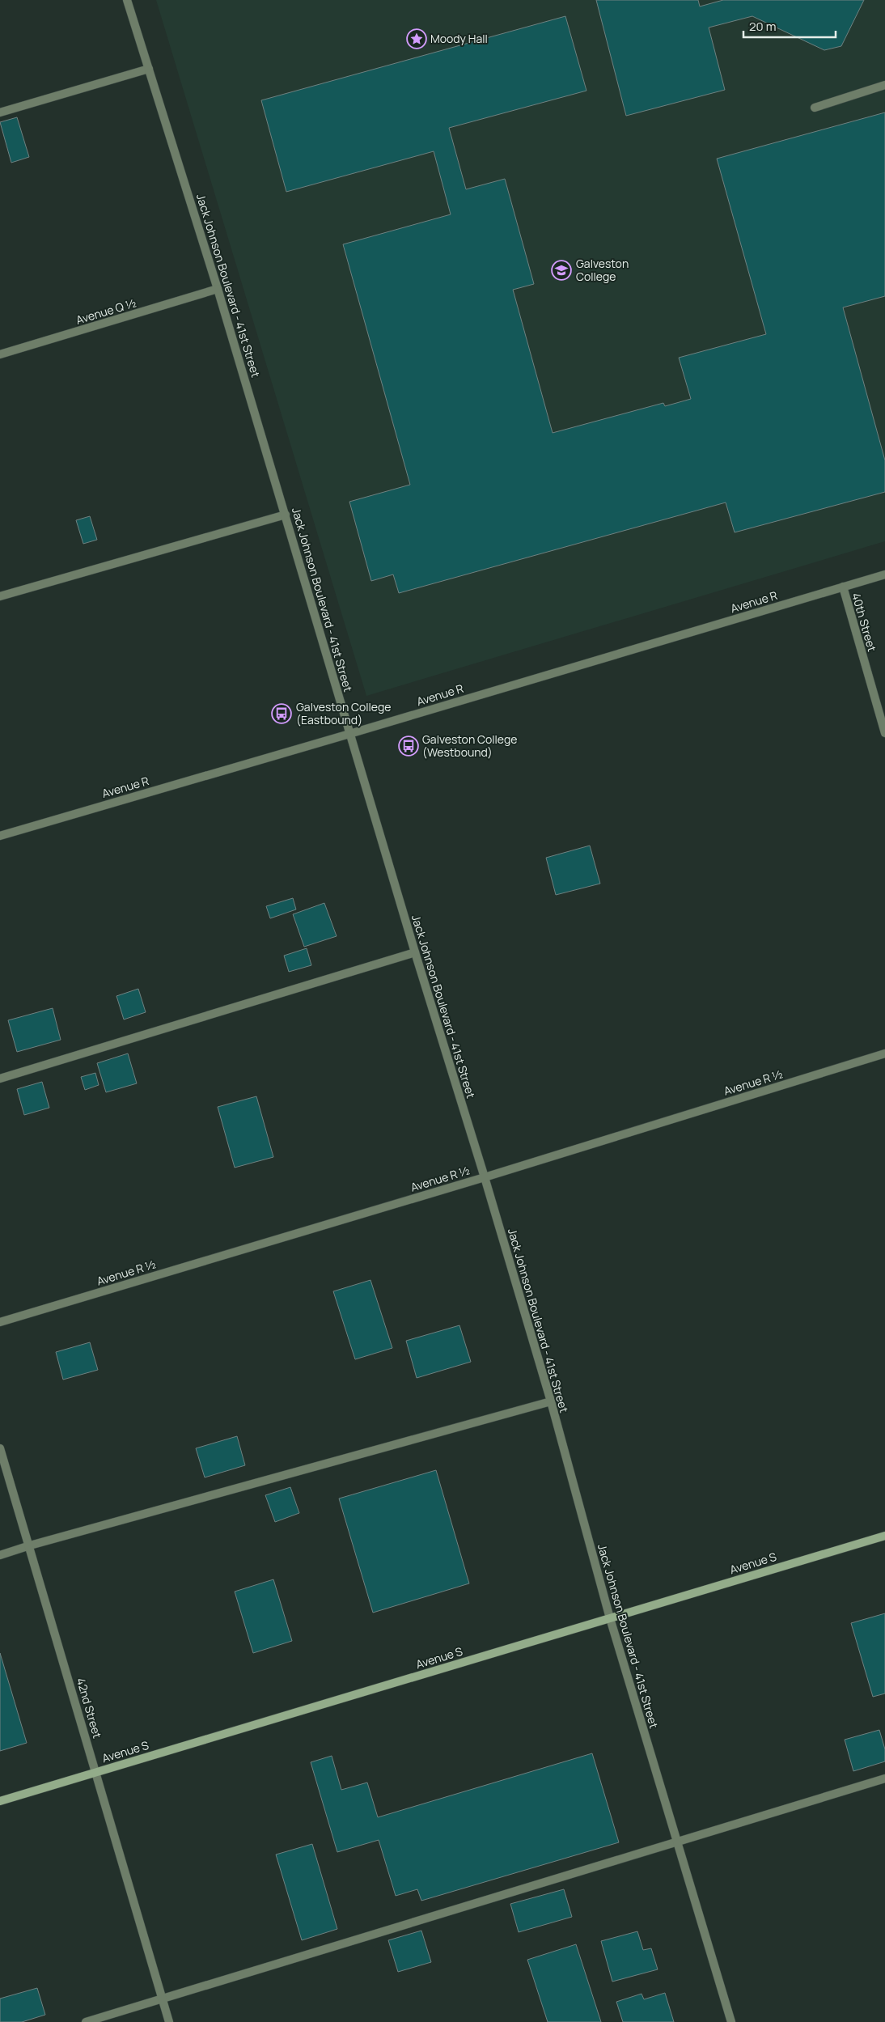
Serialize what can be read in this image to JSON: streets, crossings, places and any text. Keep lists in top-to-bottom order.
{
  "streets": {
    "main road": ["Avenue S"],
    "street": [
      "Jack Johnson Boulevard - 41st Street",
      "Avenue Q ½",
      "Avenue R",
      "40th Street",
      "Avenue R ½",
      "42nd Street"
    ]
  },
  "crossings": [
    ["Jack Johnson Boulevard - 41st Street", "Avenue Q ½"],
    ["Jack Johnson Boulevard - 41st Street", "Avenue R"],
    ["Jack Johnson Boulevard - 41st Street", "Avenue R ½"],
    ["Jack Johnson Boulevard - 41st Street", "Avenue S"],
    ["Avenue R", "40th Street"],
    ["Avenue S", "42nd Street"]
  ],
  "places": {
    "place": ["Moody Hall"],
    "school or university": ["Galveston College"],
    "bus stop": ["Galveston College (Eastbound)", "Galveston College (Westbound)"]
  },
  "scale_bar": "20 m"
}
